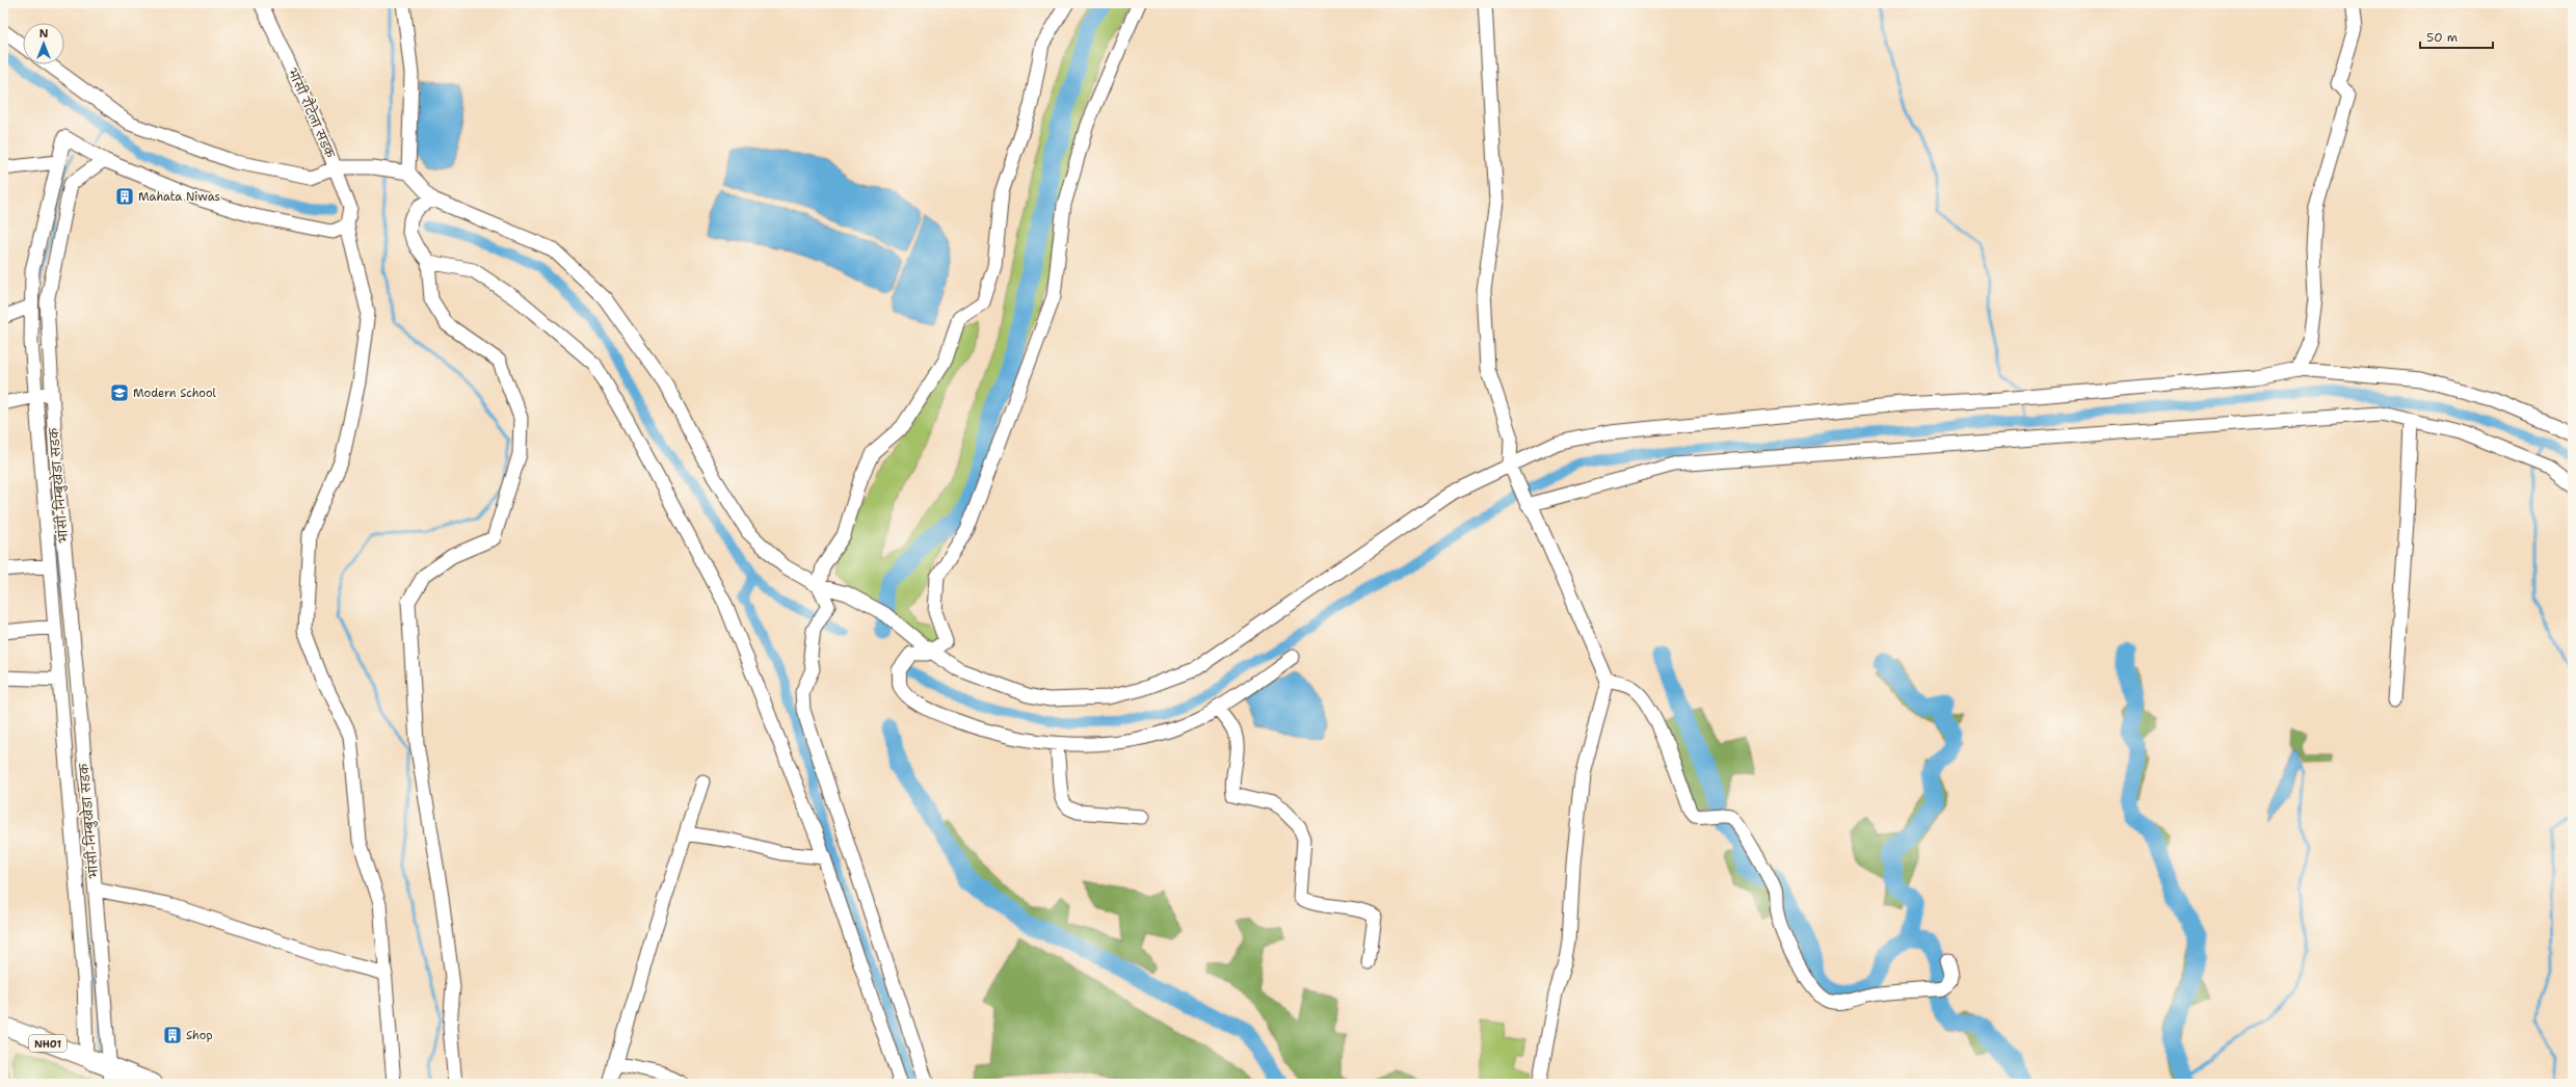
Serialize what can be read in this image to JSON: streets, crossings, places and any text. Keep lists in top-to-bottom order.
{
  "streets": {
    "highway": ["NH01"],
    "street": ["भांसी रौटेला सडक", "भांसी-निम्बुखेडा सडक"]
  },
  "crossings": [
    ["भांसी-निम्बुखेडा सडक", "NH01"]
  ],
  "places": {
    "building": ["Mahata Niwas", "Shop"],
    "school or university": ["Modern School"]
  },
  "scale_bar": "50 m",
  "north": "top"
}
